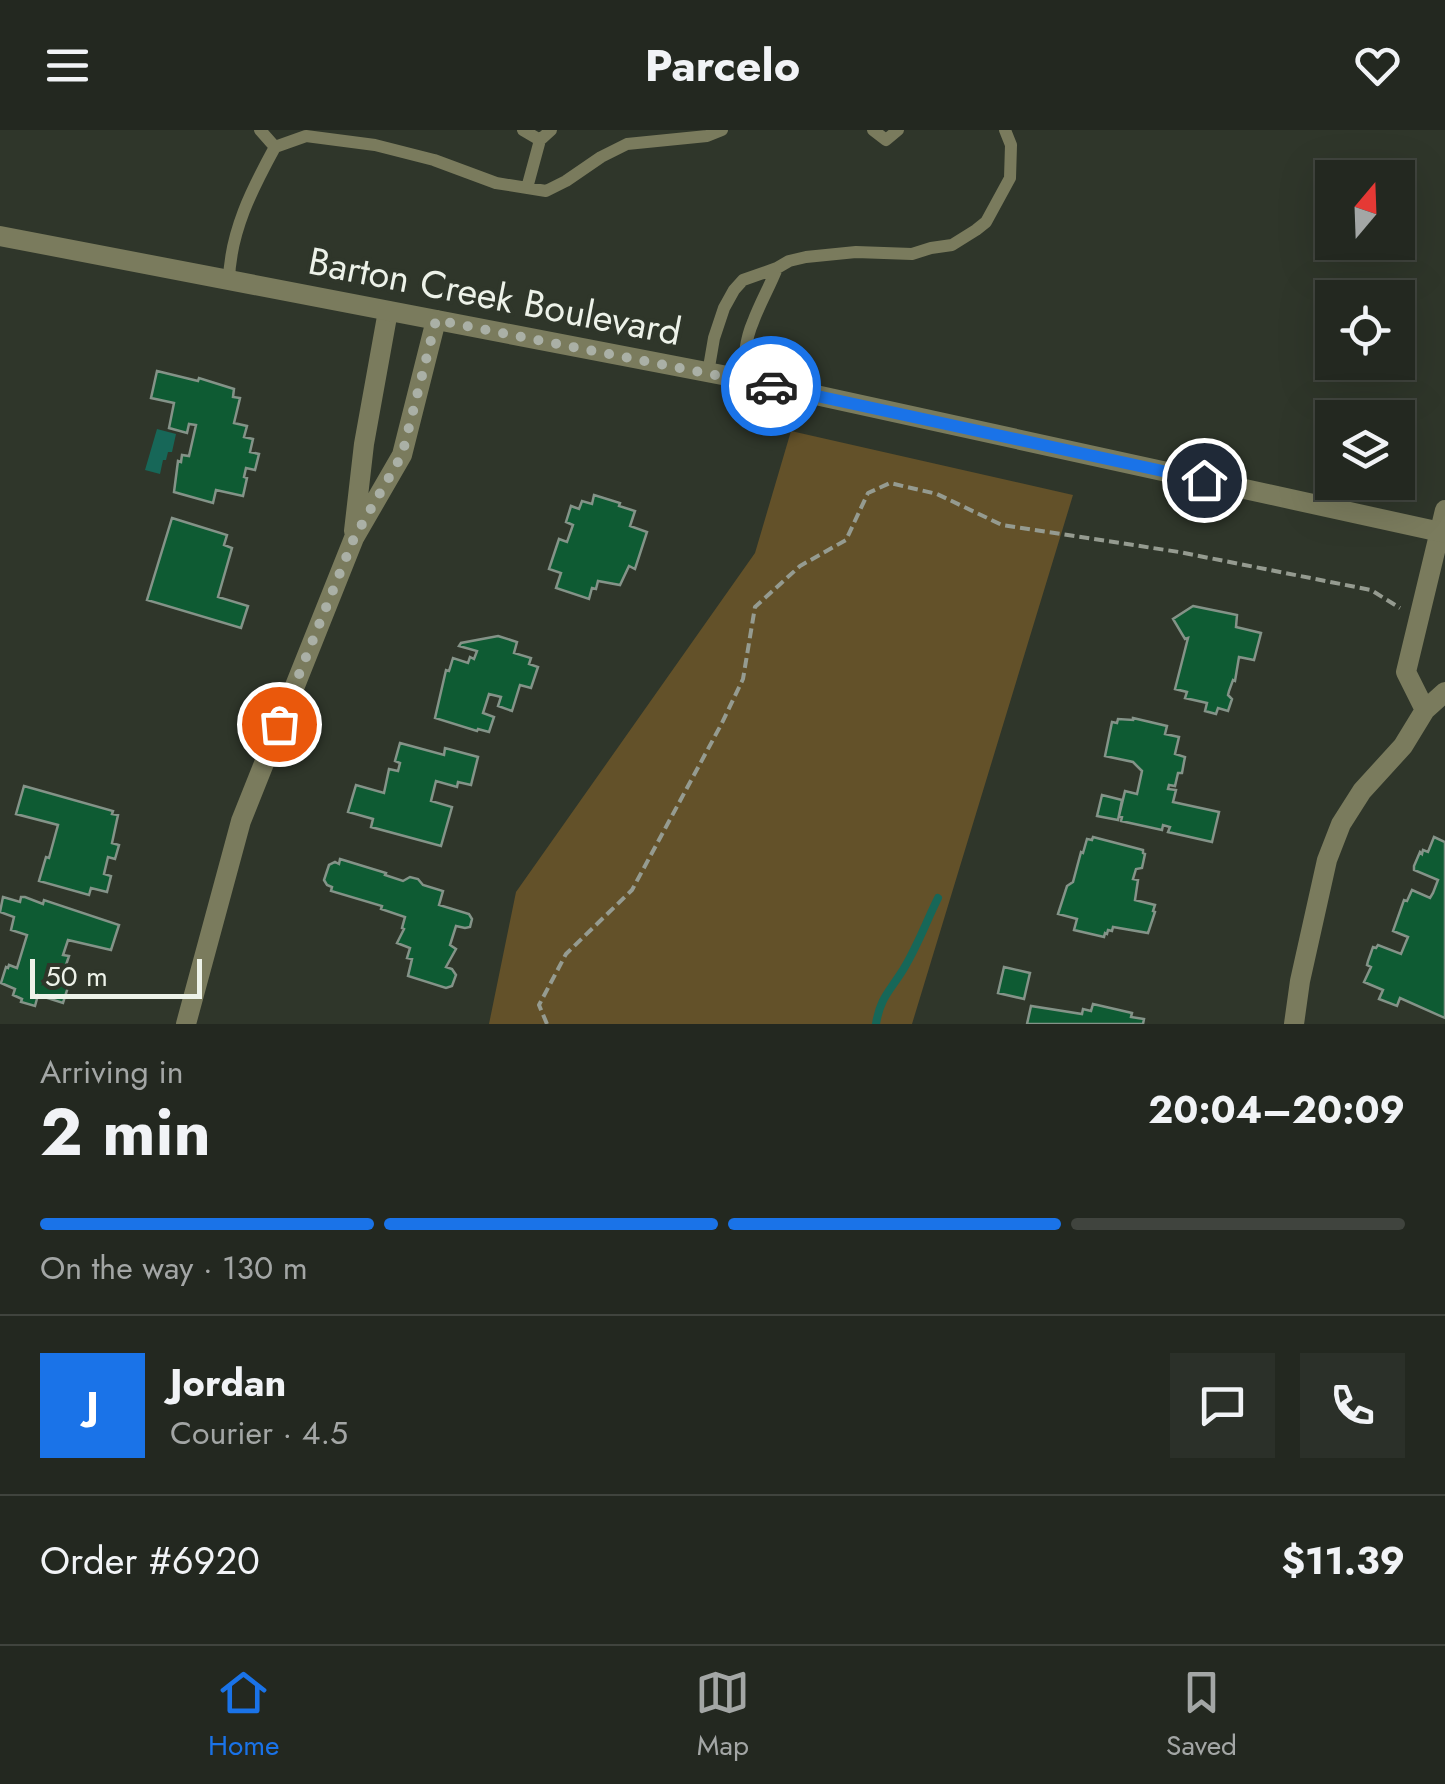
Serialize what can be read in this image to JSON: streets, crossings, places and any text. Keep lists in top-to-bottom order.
{
  "streets": {
    "street": ["Barton Creek Boulevard"]
  },
  "scale_bar": "50 m",
  "north": "top",
  "page": {
    "header": "Parcelo",
    "scale": "50 m",
    "heading": ["2 min", "Arriving in", "20:04–20:09"],
    "panel": [
      "Jordan",
      "Courier · 4.5",
      "Order #6920",
      "$11.39"
    ],
    "bar": "On the way · 130 m",
    "round": "J",
    "tabs": ["Home", "Map", "Saved"]
  }
}
